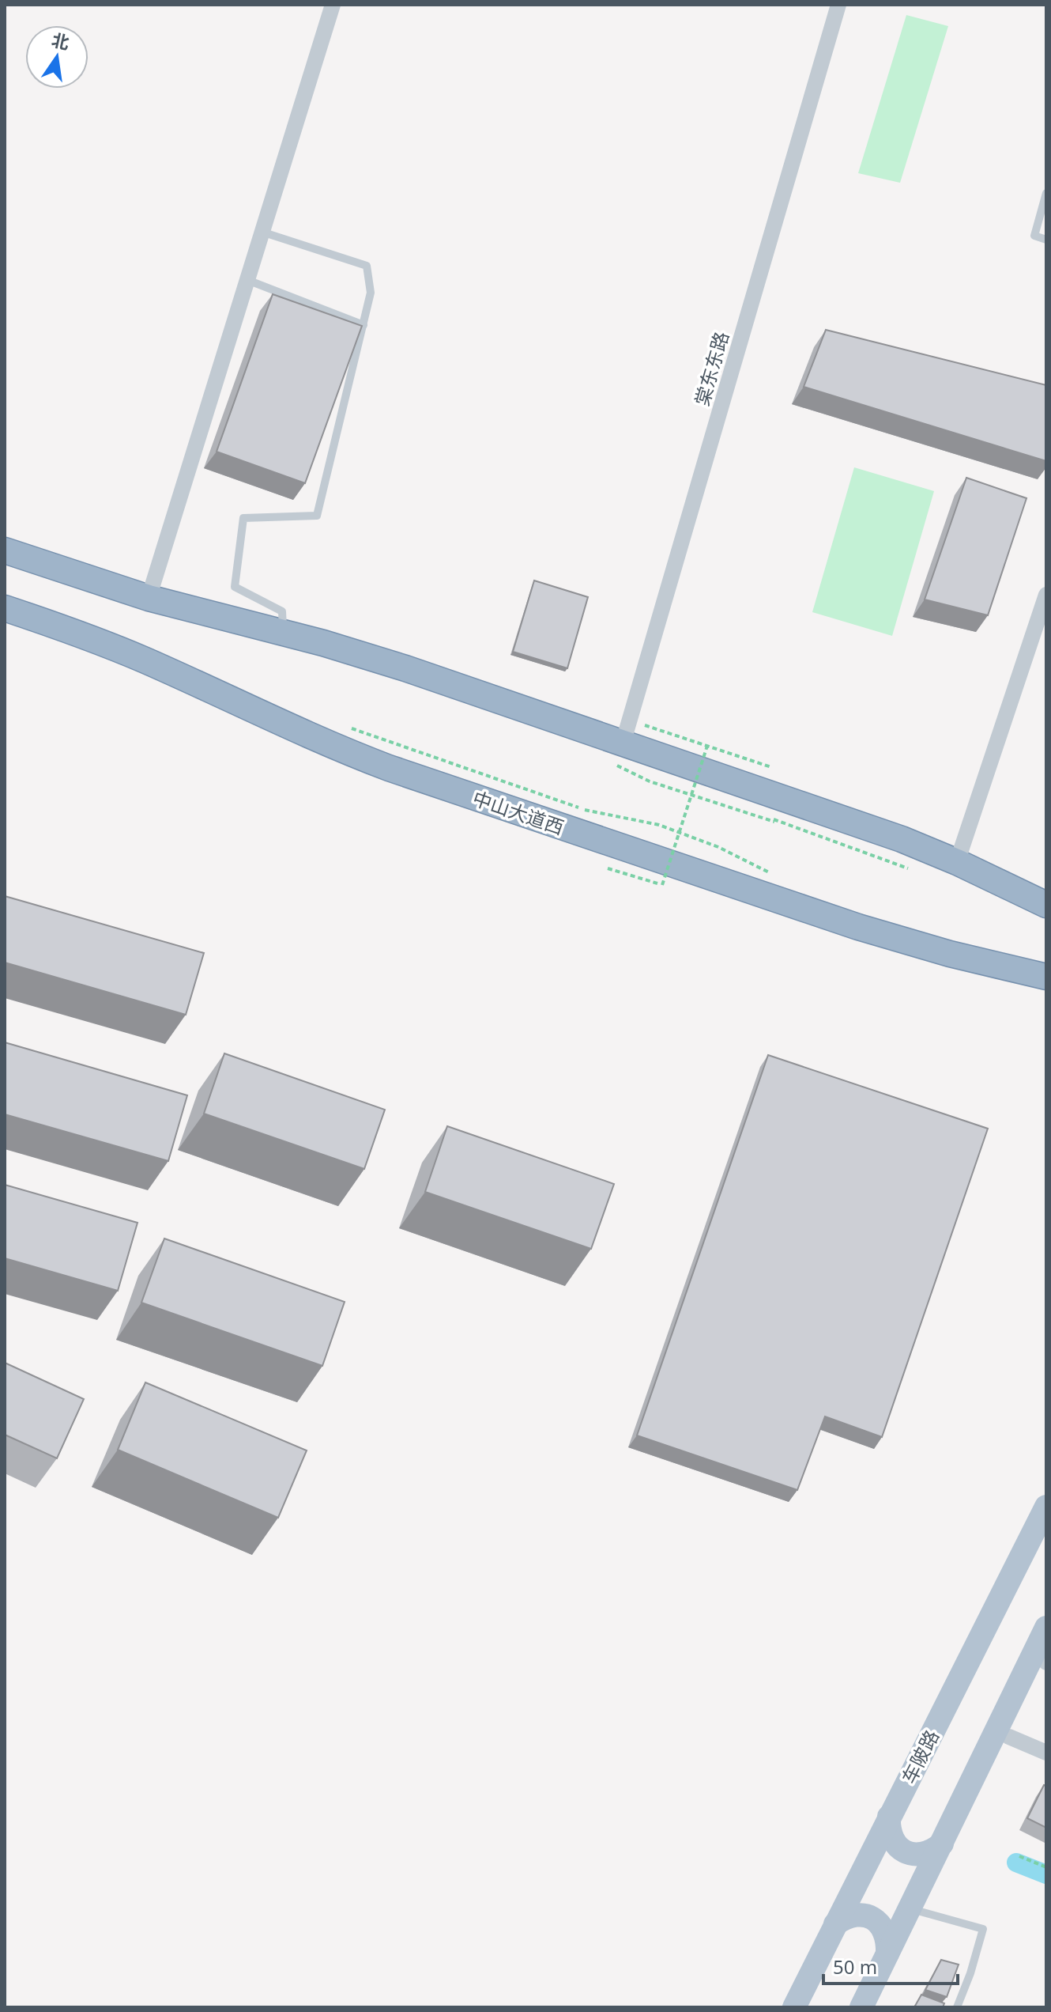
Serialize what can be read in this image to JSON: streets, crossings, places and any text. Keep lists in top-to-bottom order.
{
  "streets": {
    "highway": ["中山大道西"],
    "main road": ["车陂路"],
    "street": ["棠东东路"]
  },
  "scale_bar": "50 m",
  "north": "top"
}
